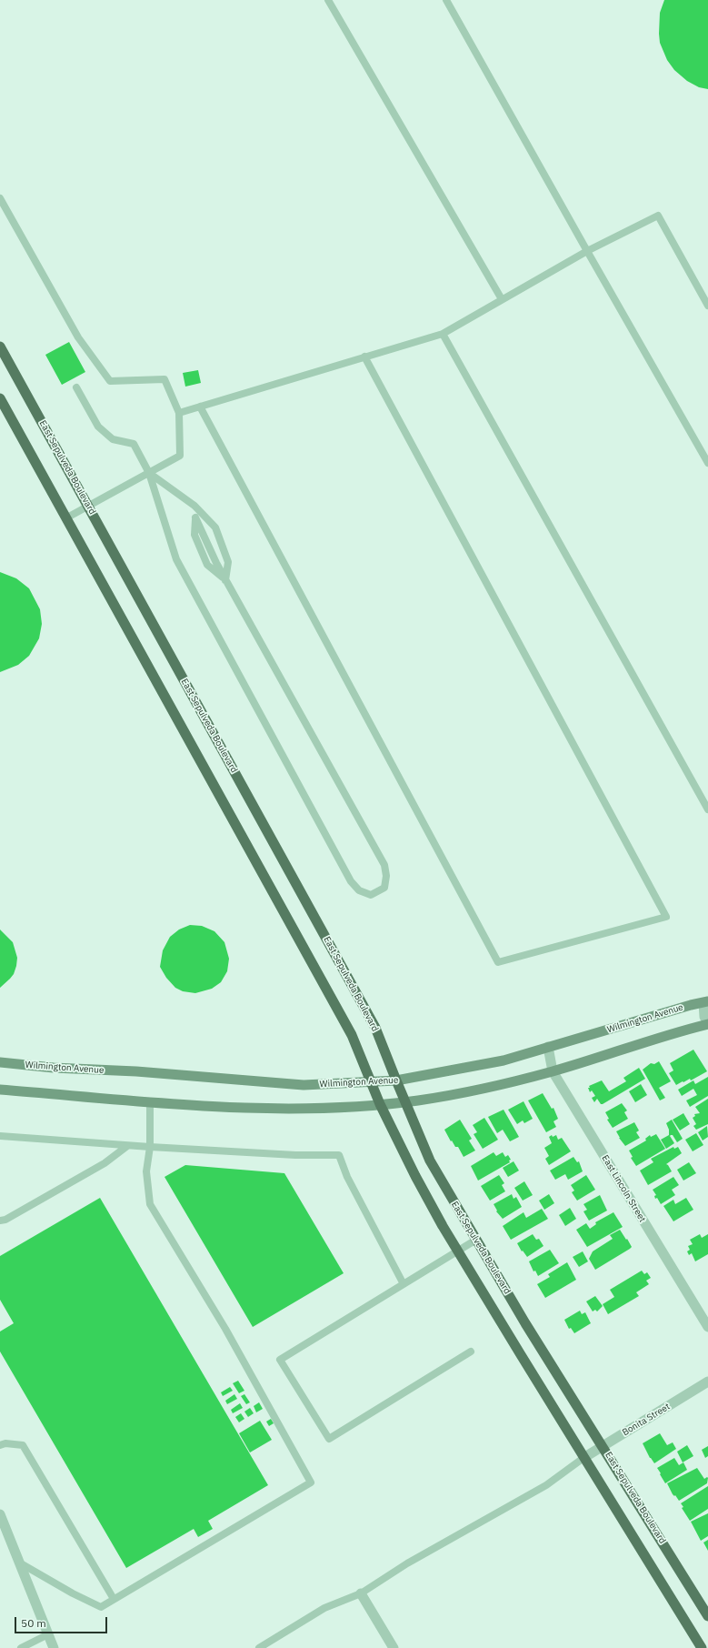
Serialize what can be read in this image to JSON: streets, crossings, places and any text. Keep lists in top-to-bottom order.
{
  "streets": {
    "main road": ["East Sepulveda Boulevard", "Wilmington Avenue"],
    "street": ["East Lincoln Street", "Bonita Street"]
  },
  "crossings": [
    ["East Sepulveda Boulevard", "Wilmington Avenue"],
    ["East Sepulveda Boulevard", "Bonita Street"],
    ["Wilmington Avenue", "East Lincoln Street"]
  ],
  "scale_bar": "50 m"
}
